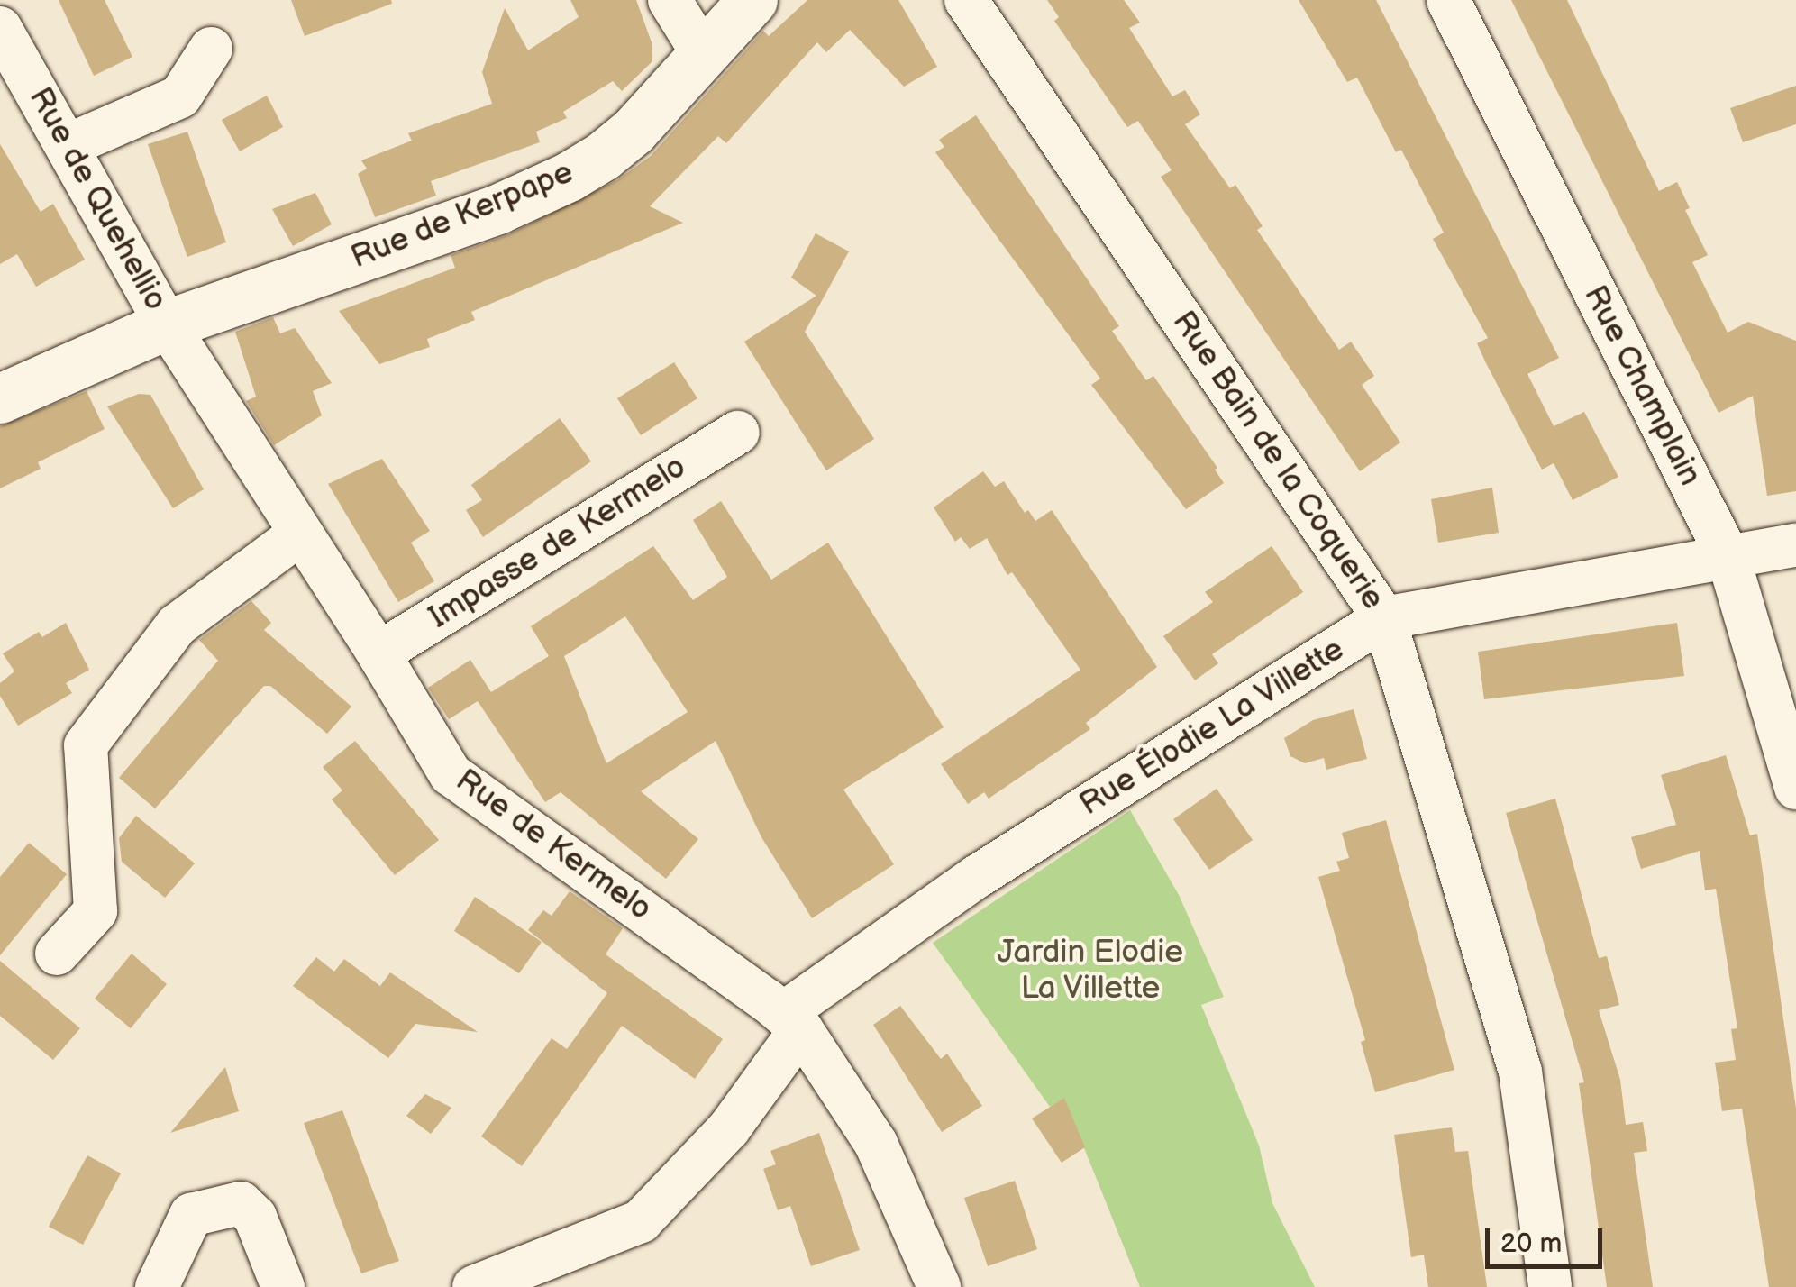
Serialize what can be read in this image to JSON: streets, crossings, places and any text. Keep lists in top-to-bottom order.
{
  "streets": {
    "street": [
      "Rue de Quehellio",
      "Rue de Kerpape",
      "Rue Champlain",
      "Rue Bain de la Coquerie",
      "Impasse de Kermelo",
      "Rue Élodie La Villette",
      "Rue de Kermelo"
    ]
  },
  "crossings": [
    ["Rue de Quehellio", "Rue de Kerpape"],
    ["Rue de Quehellio", "Rue de Kermelo"],
    ["Rue de Kerpape", "Rue de Kermelo"],
    ["Rue Champlain", "Rue Élodie La Villette"],
    ["Rue Bain de la Coquerie", "Rue Élodie La Villette"],
    ["Impasse de Kermelo", "Rue de Kermelo"],
    ["Rue Élodie La Villette", "Rue de Kermelo"]
  ],
  "parks": ["Jardin Elodie La Villette"],
  "scale_bar": "20 m"
}
